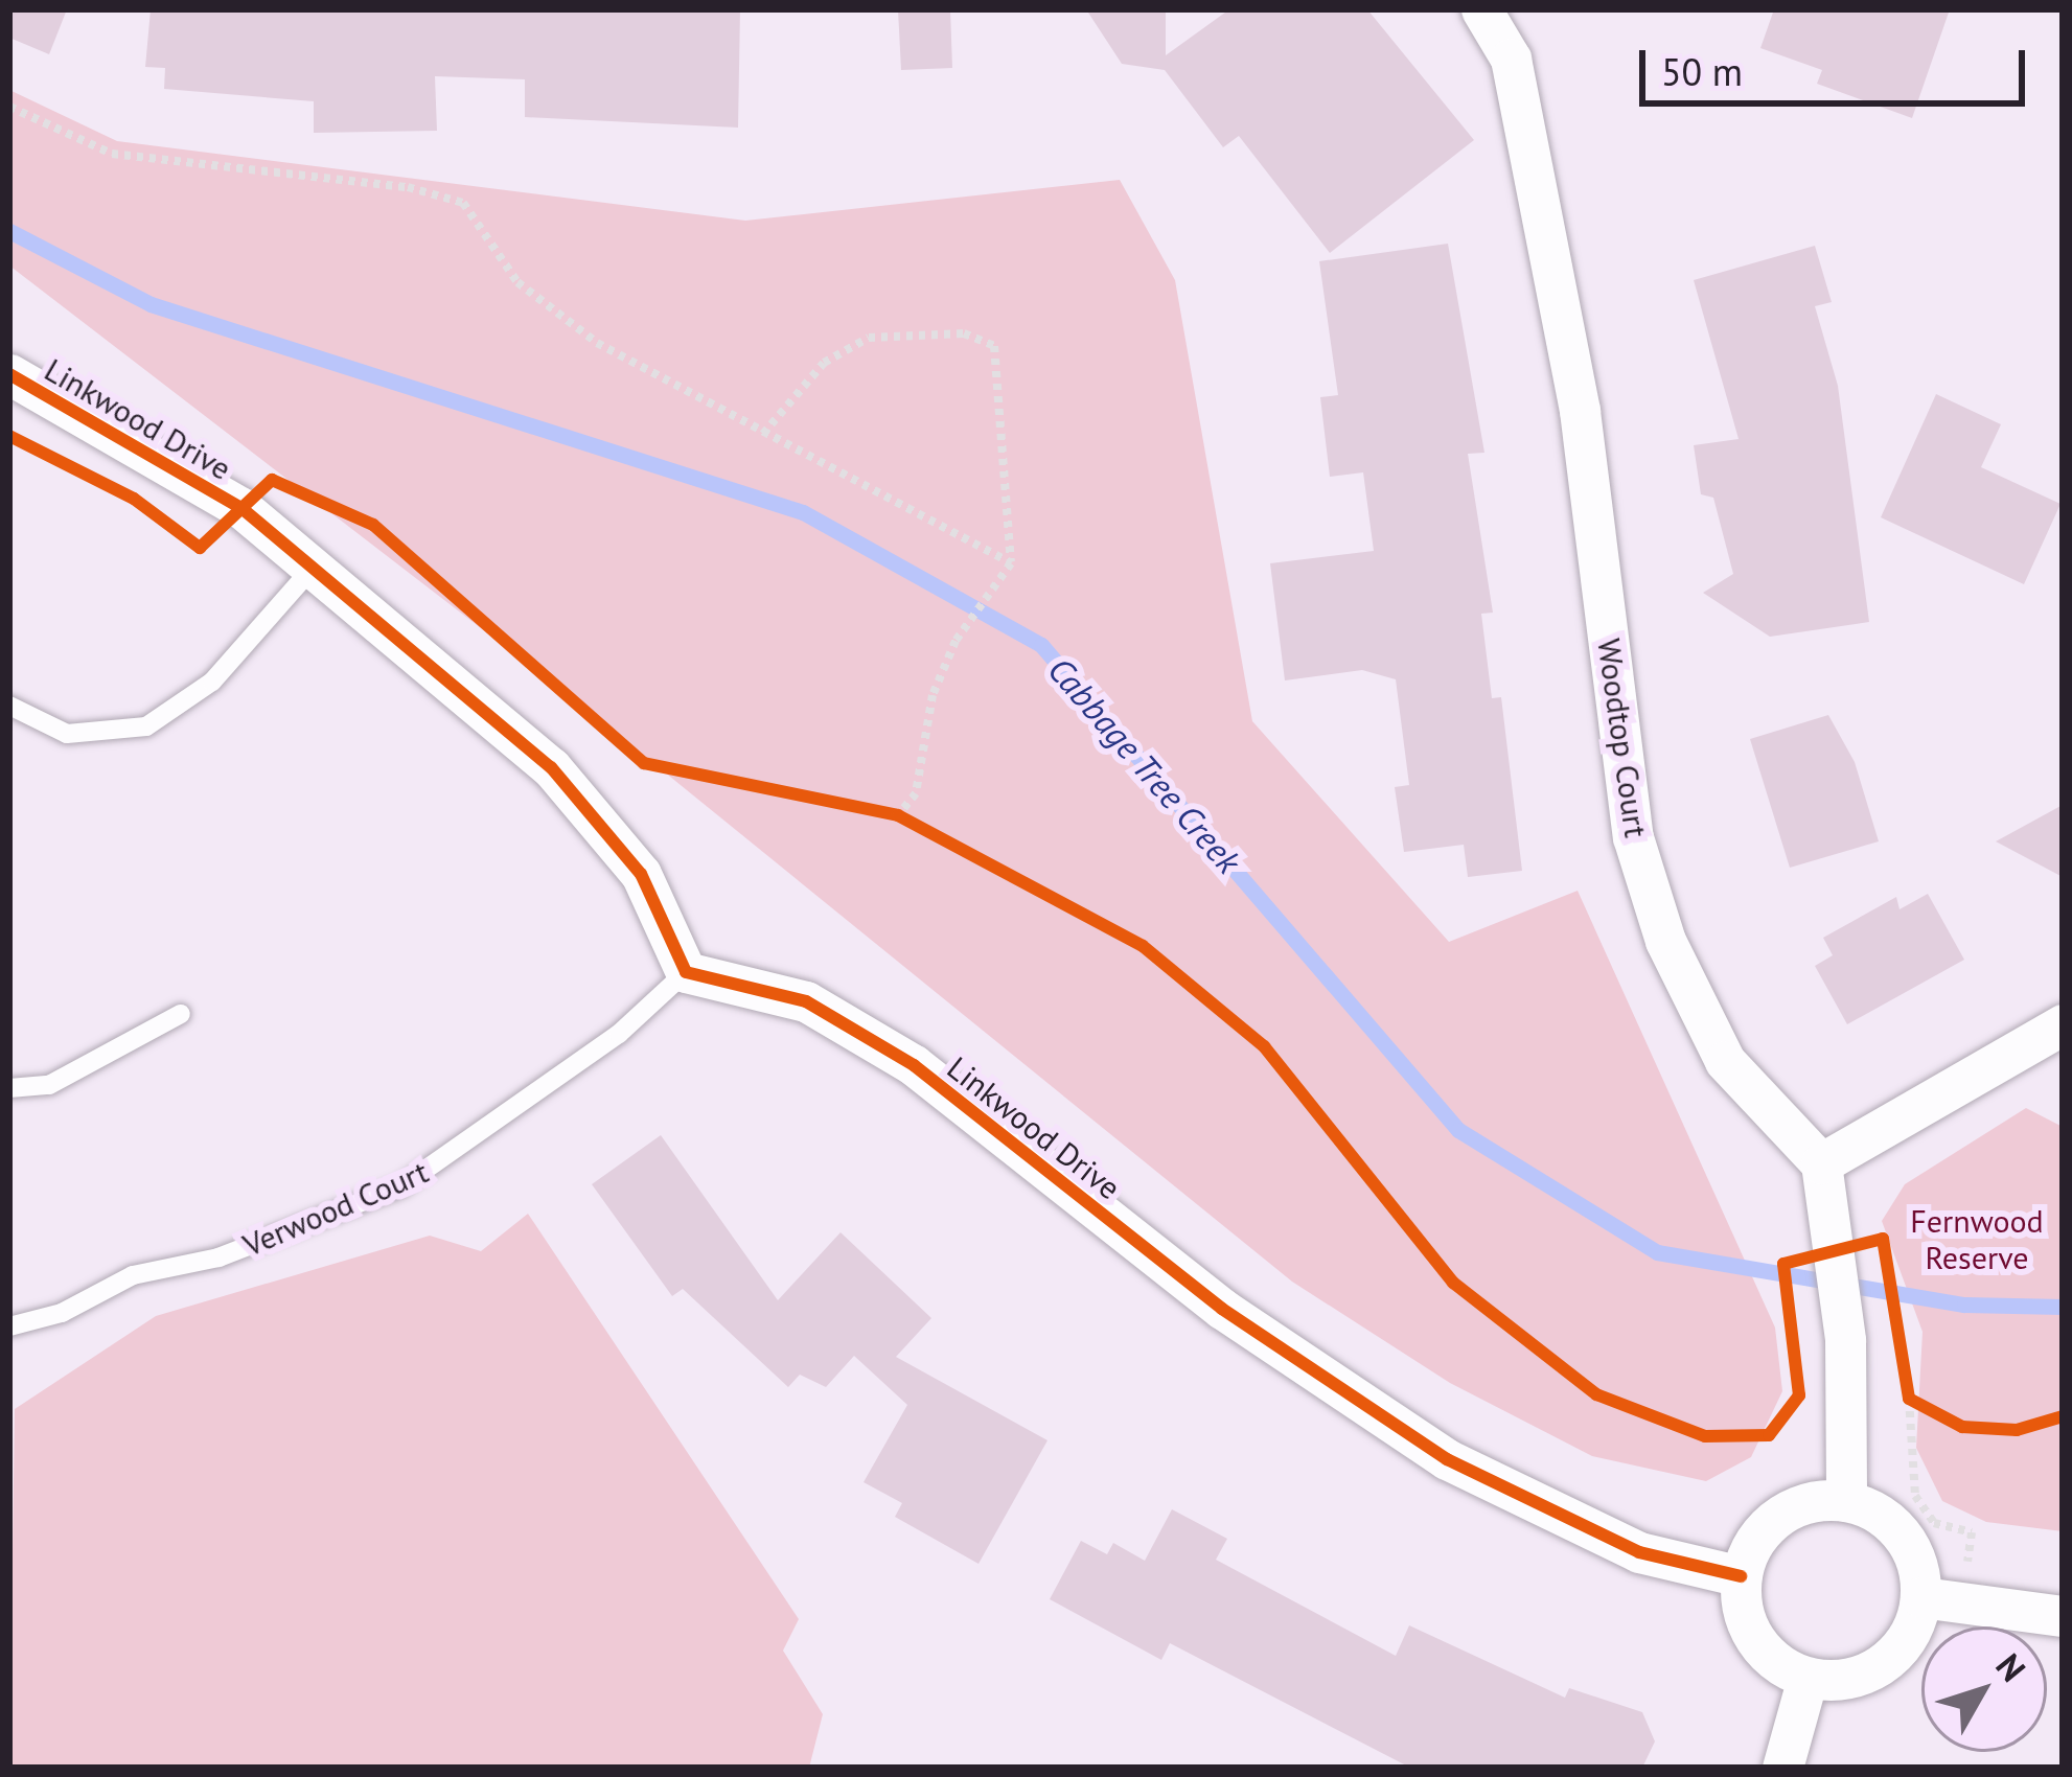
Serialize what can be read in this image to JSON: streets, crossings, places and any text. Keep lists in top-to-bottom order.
{
  "streets": {
    "street": ["Linkwood Drive", "Woodtop Court"],
    "lane": ["Verwood Court"]
  },
  "crossings": [
    ["Linkwood Drive", "Verwood Court"]
  ],
  "water": ["Cabbage Tree Creek"],
  "parks": ["Fernwood Reserve"],
  "scale_bar": "50 m",
  "north": "top right"
}
